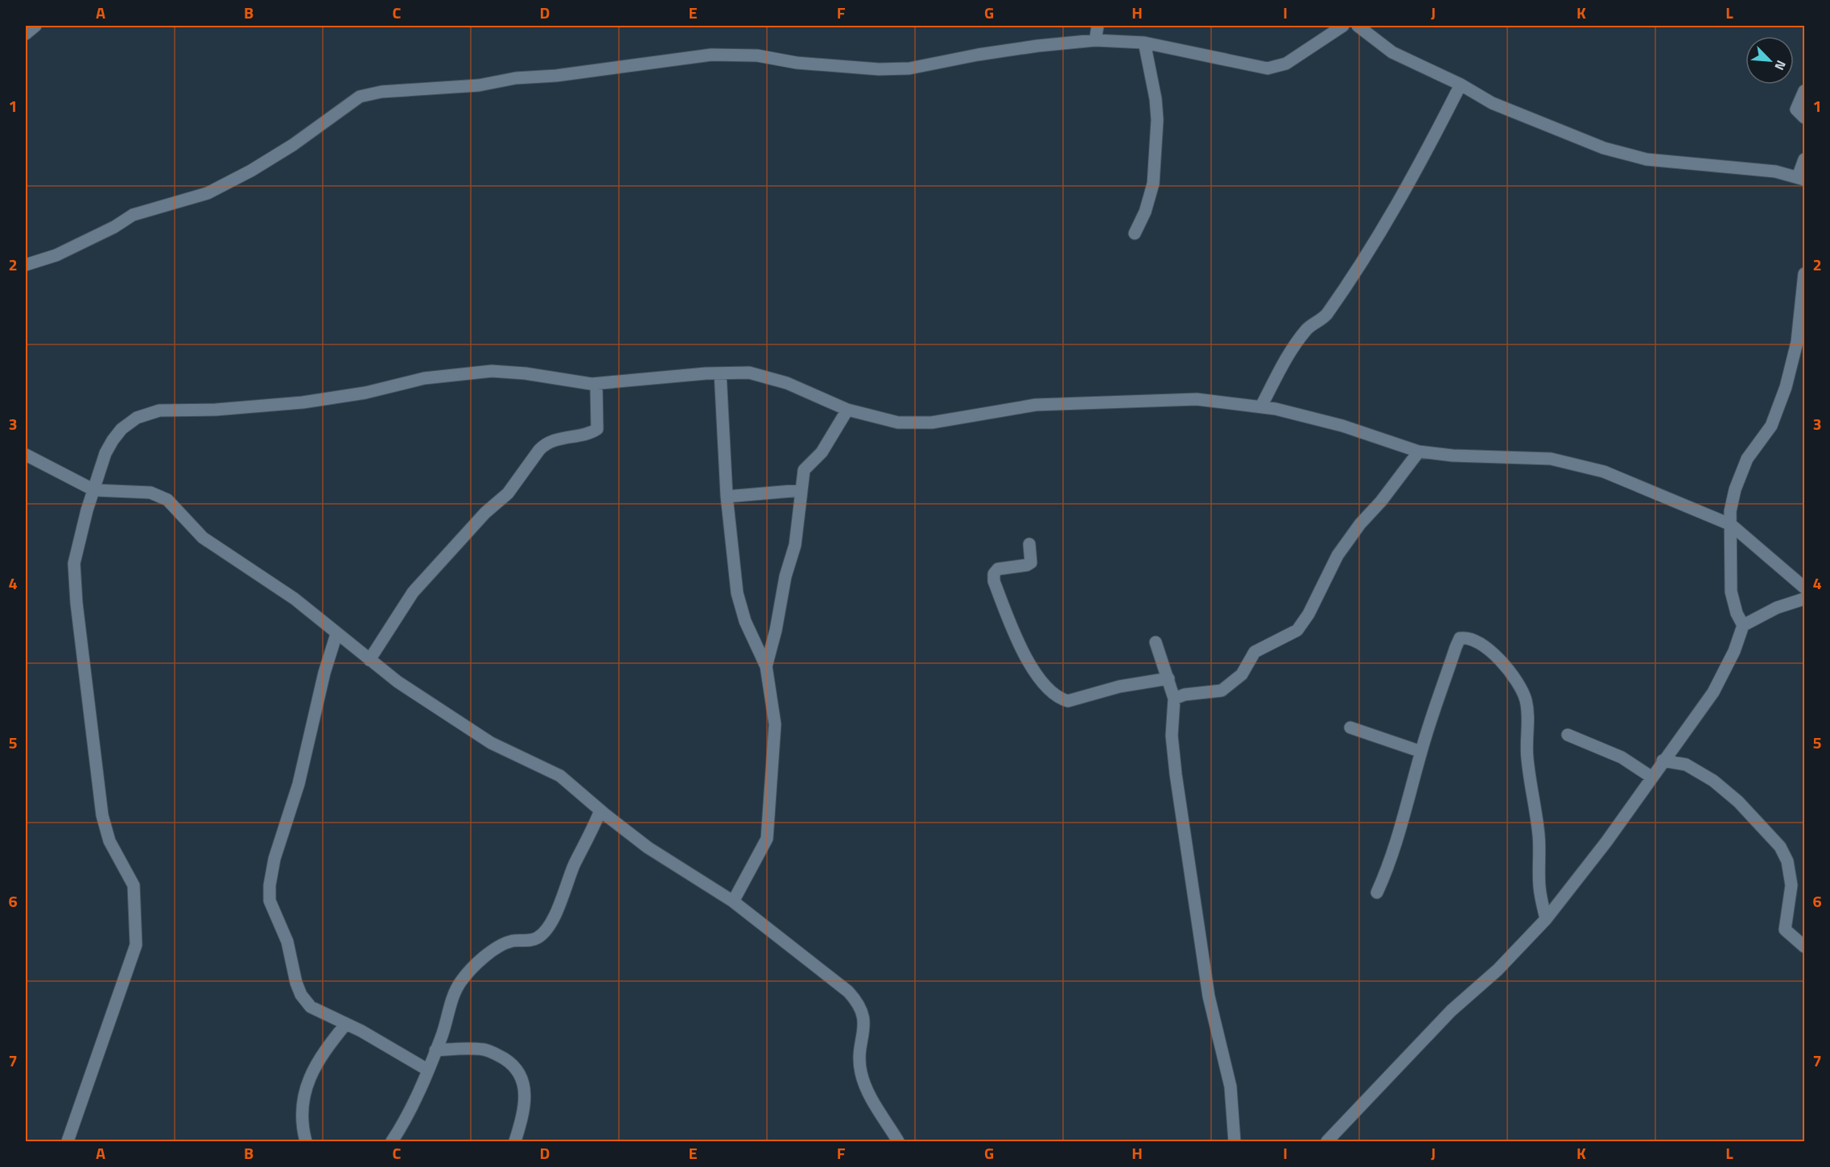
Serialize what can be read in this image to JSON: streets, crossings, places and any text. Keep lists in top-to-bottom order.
{
  "north": "bottom right",
  "grid": {
    "columns": [
      "A",
      "B",
      "C",
      "D",
      "E",
      "F",
      "G",
      "H",
      "I",
      "J",
      "K",
      "L"
    ],
    "rows": [
      "1",
      "2",
      "3",
      "4",
      "5",
      "6",
      "7"
    ]
  }
}
